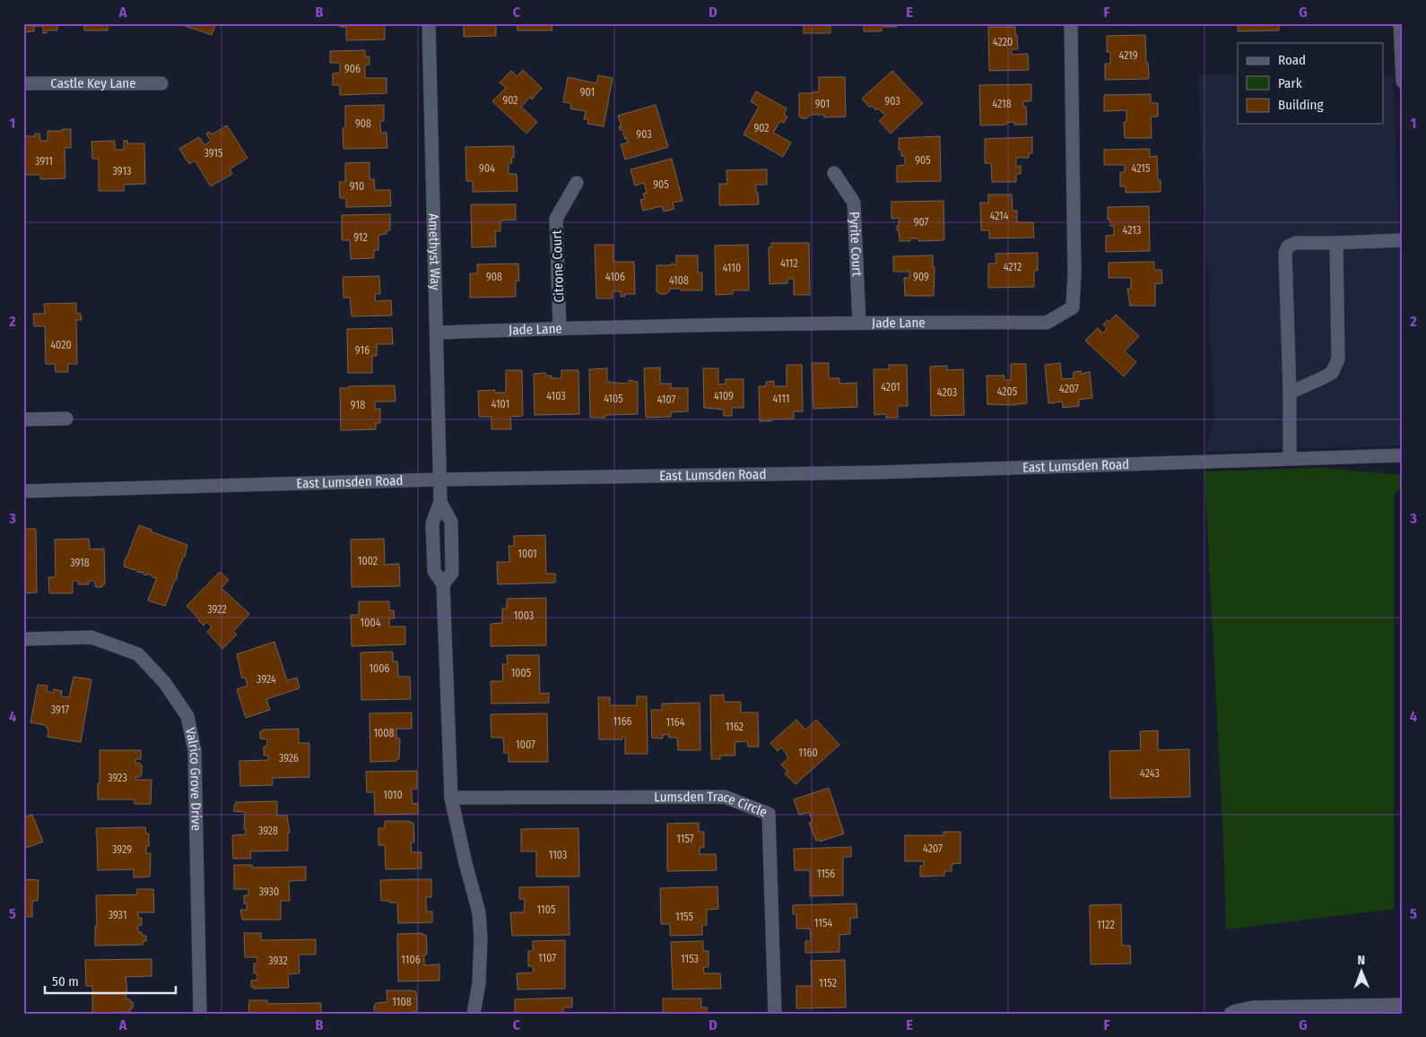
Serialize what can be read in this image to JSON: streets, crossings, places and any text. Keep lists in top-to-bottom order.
{
  "streets": {
    "street": [
      "Castle Key Lane",
      "Pyrite Court",
      "Amethyst Way",
      "Citrone Court",
      "Jade Lane",
      "East Lumsden Road",
      "Valrico Grove Drive",
      "Lumsden Trace Circle"
    ]
  },
  "crossings": [
    ["Pyrite Court", "Jade Lane"],
    ["Amethyst Way", "Jade Lane"],
    ["Amethyst Way", "East Lumsden Road"],
    ["Citrone Court", "Jade Lane"]
  ],
  "house_numbers": [
    "4220",
    "4219",
    "906",
    "901",
    "902",
    "903",
    "901",
    "4218",
    "908",
    "902",
    "903",
    "3915",
    "905",
    "3911",
    "904",
    "4215",
    "3913",
    "905",
    "910",
    "4214",
    "907",
    "4213",
    "912",
    "4112",
    "4212",
    "4110",
    "908",
    "4106",
    "909",
    "4108",
    "4020",
    "916",
    "4201",
    "4207",
    "4205",
    "4203",
    "4103",
    "4109",
    "4105",
    "4111",
    "4107",
    "4101",
    "918",
    "1001",
    "1002",
    "3918",
    "3922",
    "1003",
    "1004",
    "1006",
    "1005",
    "3924",
    "3917",
    "1166",
    "1164",
    "1162",
    "1008",
    "1007",
    "1160",
    "3926",
    "4243",
    "3923",
    "1010",
    "3928",
    "1157",
    "4207",
    "3929",
    "1103",
    "1156",
    "3930",
    "1105",
    "3931",
    "1155",
    "1154",
    "1122",
    "1107",
    "1153",
    "1106",
    "3932",
    "1152",
    "1108"
  ],
  "legend": ["Road", "Park", "Building"],
  "scale_bar": "50 m",
  "north": "top",
  "grid": {
    "columns": [
      "A",
      "B",
      "C",
      "D",
      "E",
      "F",
      "G"
    ],
    "rows": [
      "1",
      "2",
      "3",
      "4",
      "5"
    ]
  }
}
